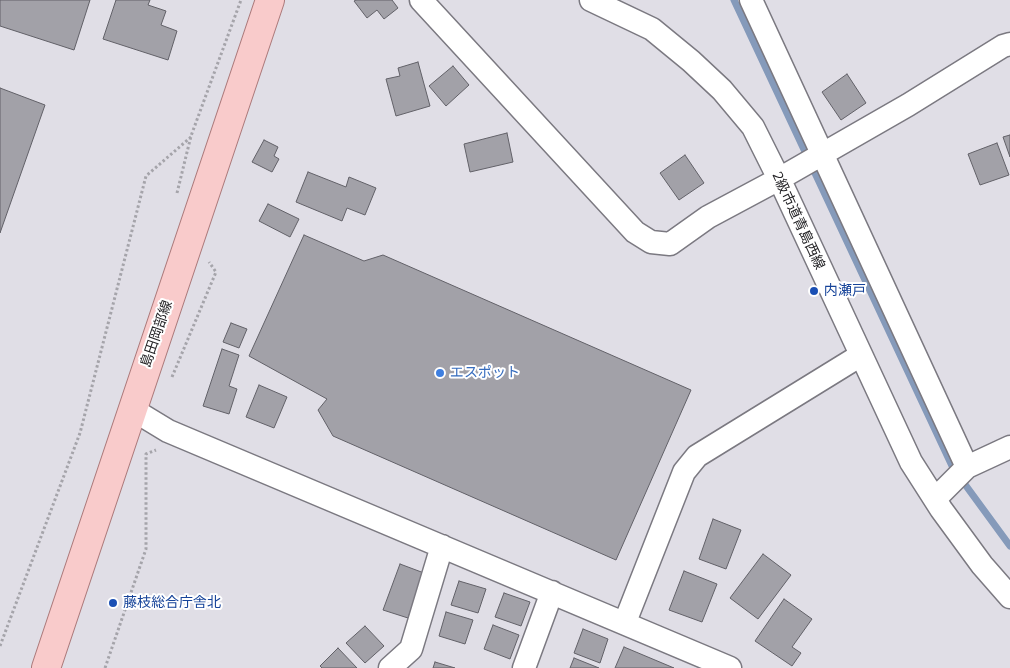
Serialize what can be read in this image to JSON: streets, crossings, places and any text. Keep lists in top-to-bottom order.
{
  "streets": {
    "main road": ["島田岡部線"],
    "street": ["2級市道青島西線"]
  },
  "places": ["内瀬戸", "エスポット", "藤枝総合庁舎北"]
}
